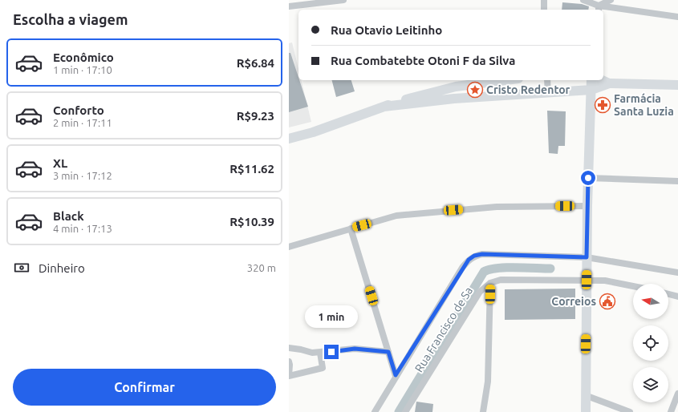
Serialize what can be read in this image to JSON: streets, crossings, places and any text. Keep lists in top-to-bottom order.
{
  "streets": {
    "street": ["Rua Francisco de Sa"]
  },
  "places": {
    "place": ["Cristo Redentor"],
    "pharmacy": ["Farmácia Santa Luzia"],
    "public building": ["Correios"]
  },
  "north": "left",
  "page": {
    "heading": "Escolha a viagem",
    "banner": ["Rua Otavio Leitinho", "Rua Combatebte Otoni F da Silva"],
    "list": [
      {
        "name": "Econômico",
        "note": "1 min · 17:10",
        "value": "R$6.84"
      },
      {
        "name": "Conforto",
        "note": "2 min · 17:11",
        "value": "R$9.23"
      },
      {
        "name": "XL",
        "note": "3 min · 17:12",
        "value": "R$11.62"
      },
      {
        "name": "Black",
        "note": "4 min · 17:13",
        "value": "R$10.39"
      }
    ],
    "pay": ["Dinheiro", "320 m"],
    "bubble": "1 min",
    "buttons": "Confirmar"
  }
}
